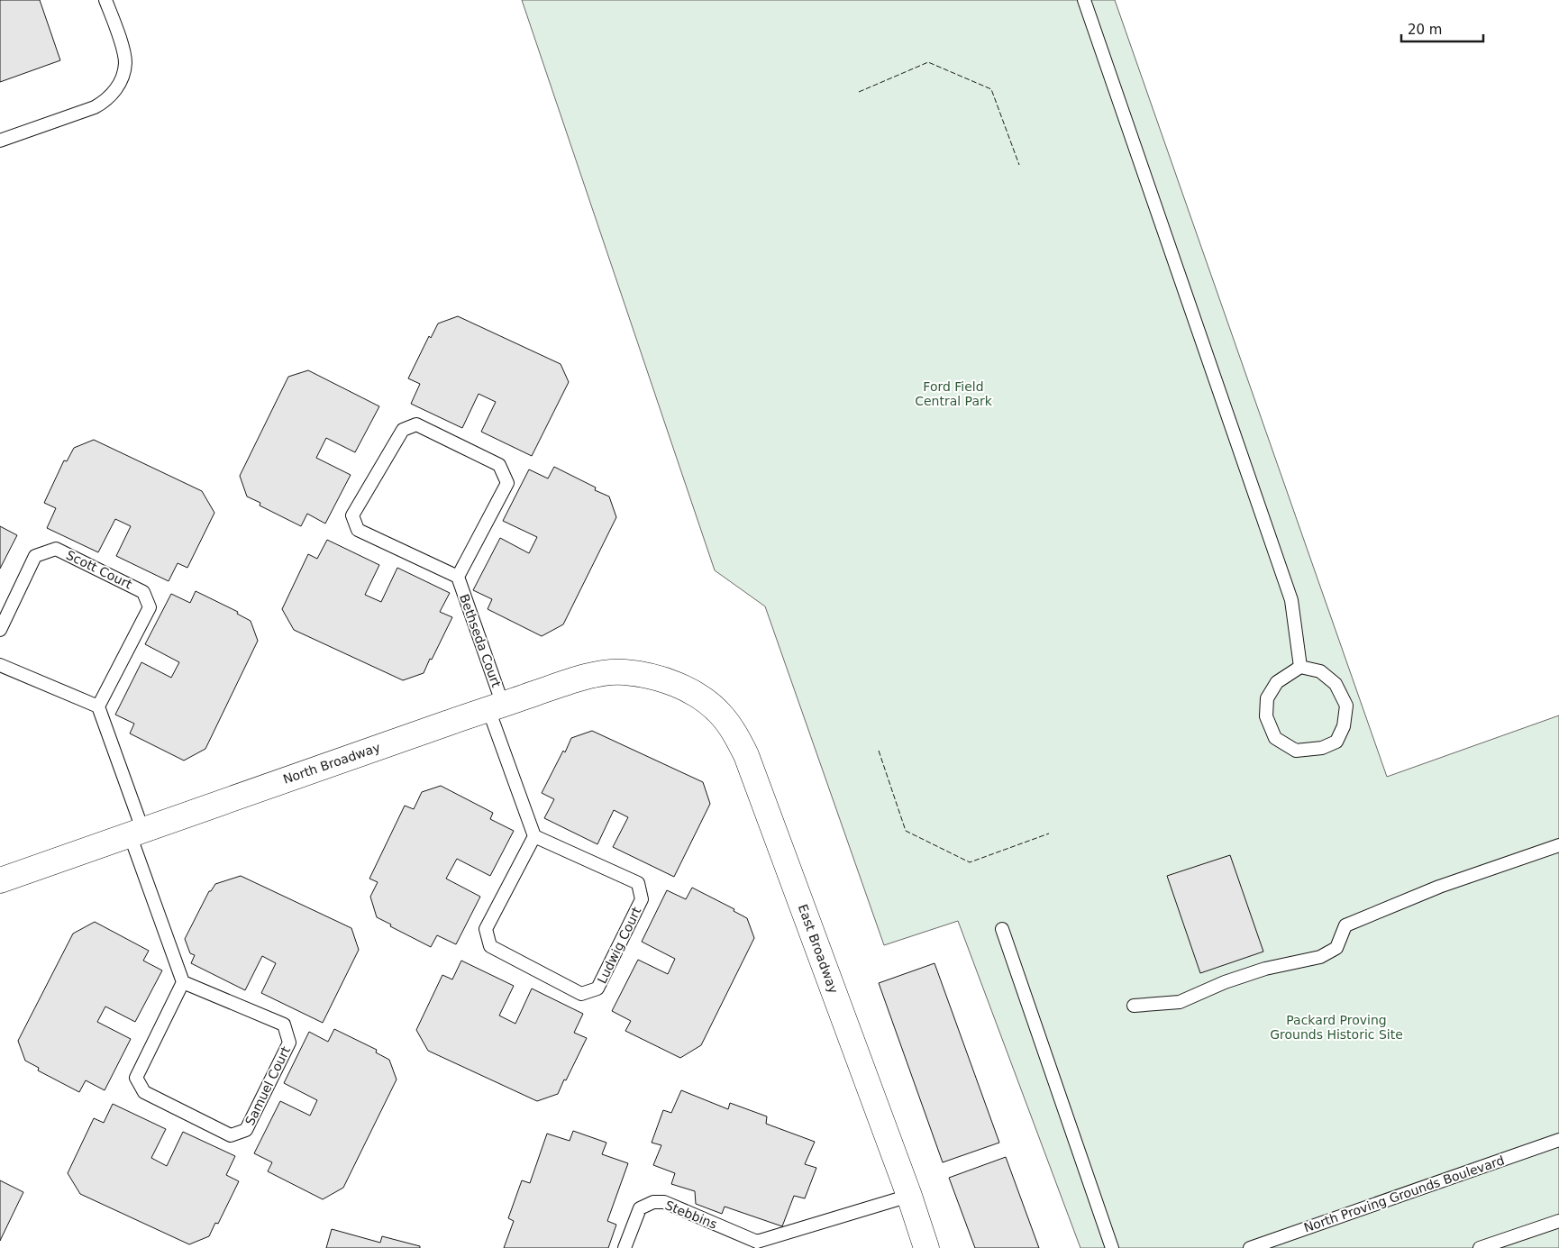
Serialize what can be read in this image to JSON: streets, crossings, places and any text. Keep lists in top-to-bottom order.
{
  "streets": {
    "street": ["North Broadway", "East Broadway"],
    "lane": [
      "Scott Court",
      "Bethseda Court",
      "Ludwig Court",
      "Samuel Court",
      "North Proving Grounds Boulevard",
      "Stebbins"
    ]
  },
  "crossings": [
    ["Bethseda Court", "North Broadway"],
    ["North Broadway", "East Broadway"],
    ["East Broadway", "Stebbins"]
  ],
  "parks": ["Ford Field Central Park", "Packard Proving Grounds Historic Site"],
  "scale_bar": "20 m"
}
